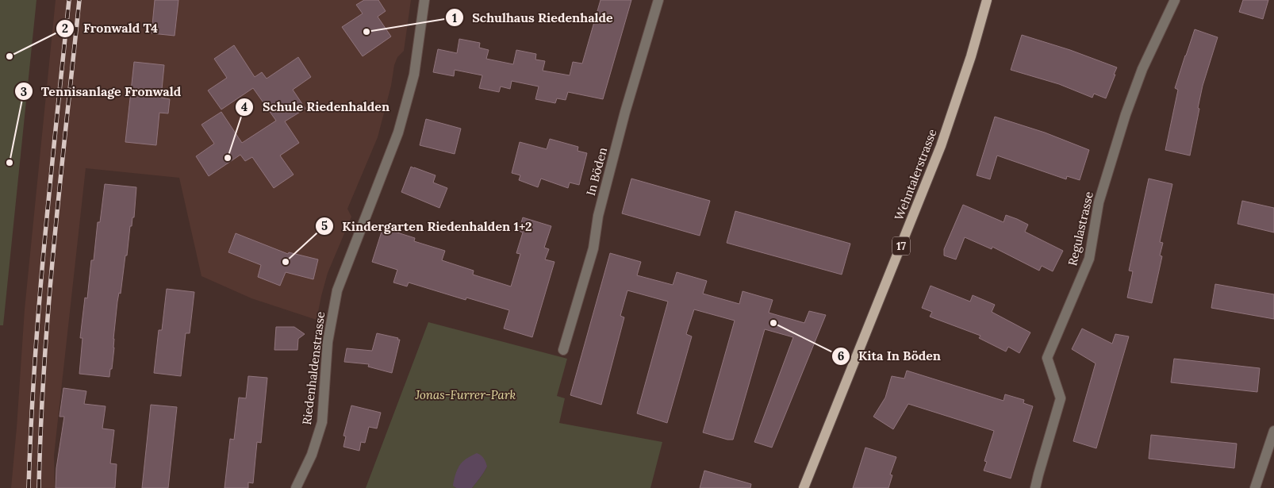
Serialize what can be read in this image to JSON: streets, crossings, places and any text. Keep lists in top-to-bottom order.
{
  "streets": {
    "main road": ["Wehntalerstrasse", "17"],
    "street": ["In Böden", "Regulastrasse", "Riedenhaldenstrasse"]
  },
  "parks": ["Jonas-Furrer-Park"],
  "places": [
    "Schulhaus Riedenhalde",
    "Fronwald T4",
    "Schule Riedenhalden",
    "Tennisanlage Fronwald",
    "Kindergarten Riedenhalden 1+2",
    "Kita In Böden"
  ]
}
